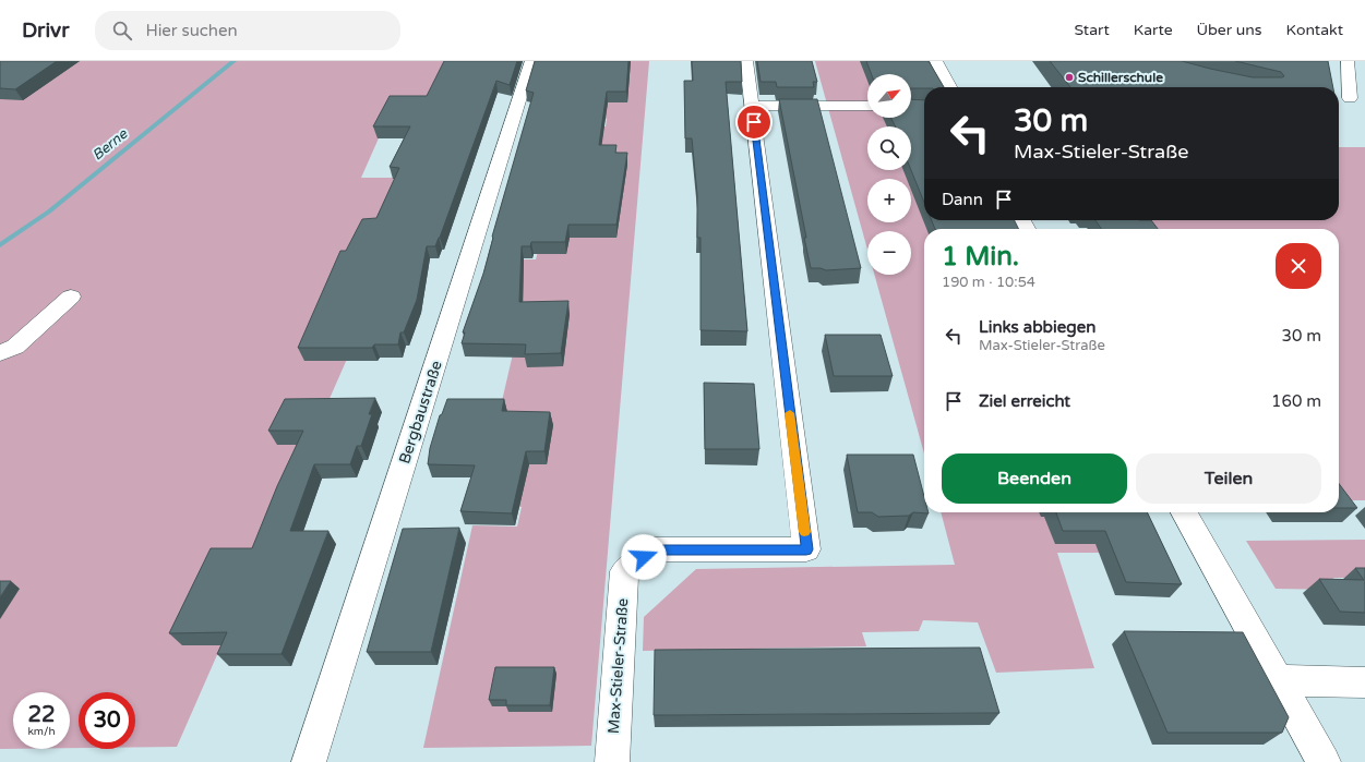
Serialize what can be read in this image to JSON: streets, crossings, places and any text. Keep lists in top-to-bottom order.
{
  "streets": {
    "street": ["Bergbaustraße", "Max-Stieler-Straße"]
  },
  "water": ["Berne"],
  "places": ["Schillerschule"],
  "north": "top right",
  "page": {
    "header": "Drivr",
    "search": "Hier suchen",
    "nav": [
      "Start",
      "Karte",
      "Über uns",
      "Kontakt"
    ],
    "map_buttons": ["+", "−"],
    "turn": ["30 m", "Max-Stieler-Straße"],
    "then": "Dann",
    "heading": ["1 Min.", "190 m · 10:54"],
    "list": [
      {
        "name": "Links abbiegen",
        "note": "Max-Stieler-Straße",
        "value": "30 m"
      },
      {
        "name": "Ziel erreicht",
        "value": "160 m"
      }
    ],
    "buttons": ["Beenden", "Teilen"],
    "speed": "22 km/h",
    "limit": "30"
  }
}
